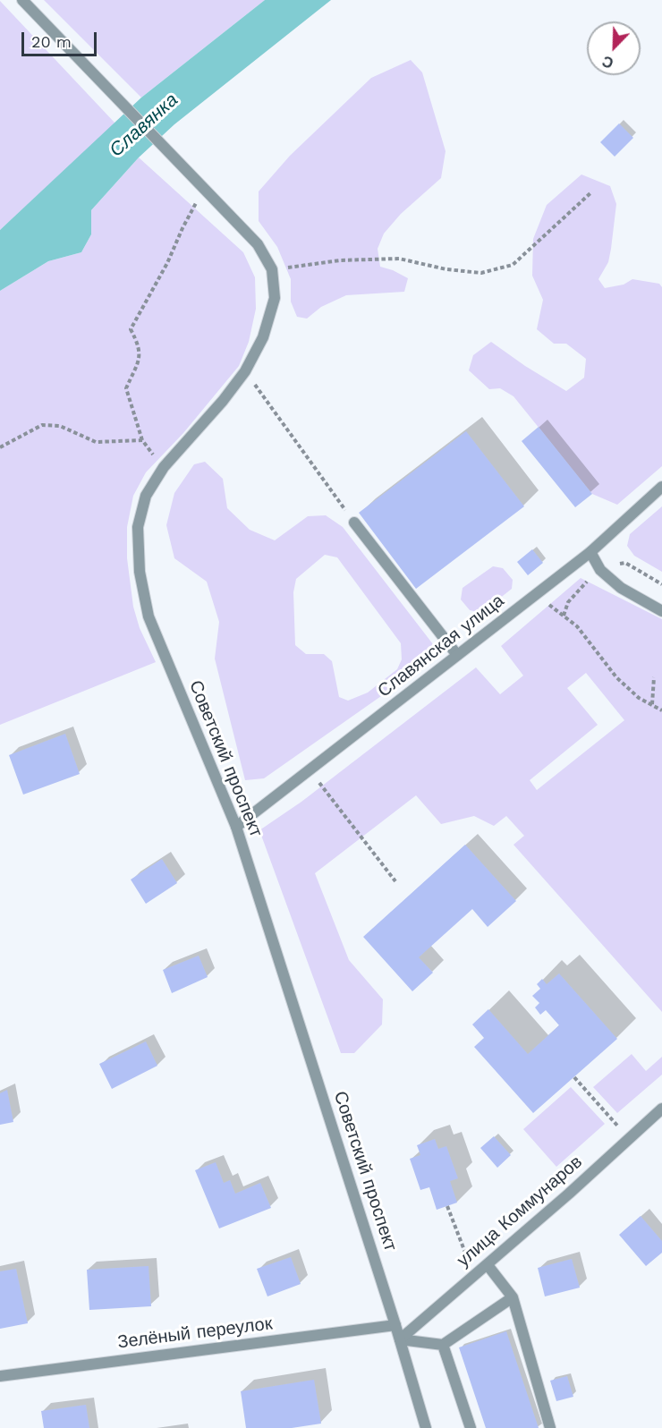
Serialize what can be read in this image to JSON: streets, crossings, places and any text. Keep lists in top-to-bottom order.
{
  "streets": {
    "street": [
      "Славянская улица",
      "Советский проспект",
      "улица Коммунаров",
      "Зелёный переулок"
    ]
  },
  "crossings": [
    ["Славянская улица", "Советский проспект"],
    ["Советский проспект", "улица Коммунаров"],
    ["Советский проспект", "Зелёный переулок"]
  ],
  "water": ["Славянка"],
  "scale_bar": "20 m",
  "north": "bottom left"
}
